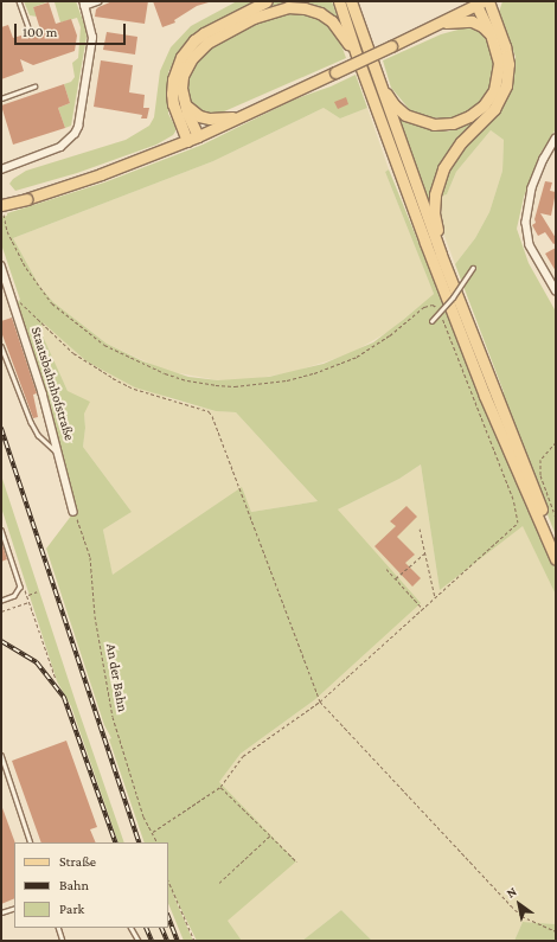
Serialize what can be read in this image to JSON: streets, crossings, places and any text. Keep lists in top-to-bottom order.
{
  "streets": {
    "street": ["Staatsbahnhofstraße"],
    "path": ["An der Bahn"]
  },
  "crossings": [
    ["Staatsbahnhofstraße", "An der Bahn"]
  ],
  "legend": ["Straße", "Bahn", "Park"],
  "scale_bar": "100 m",
  "north": "top left"
}
